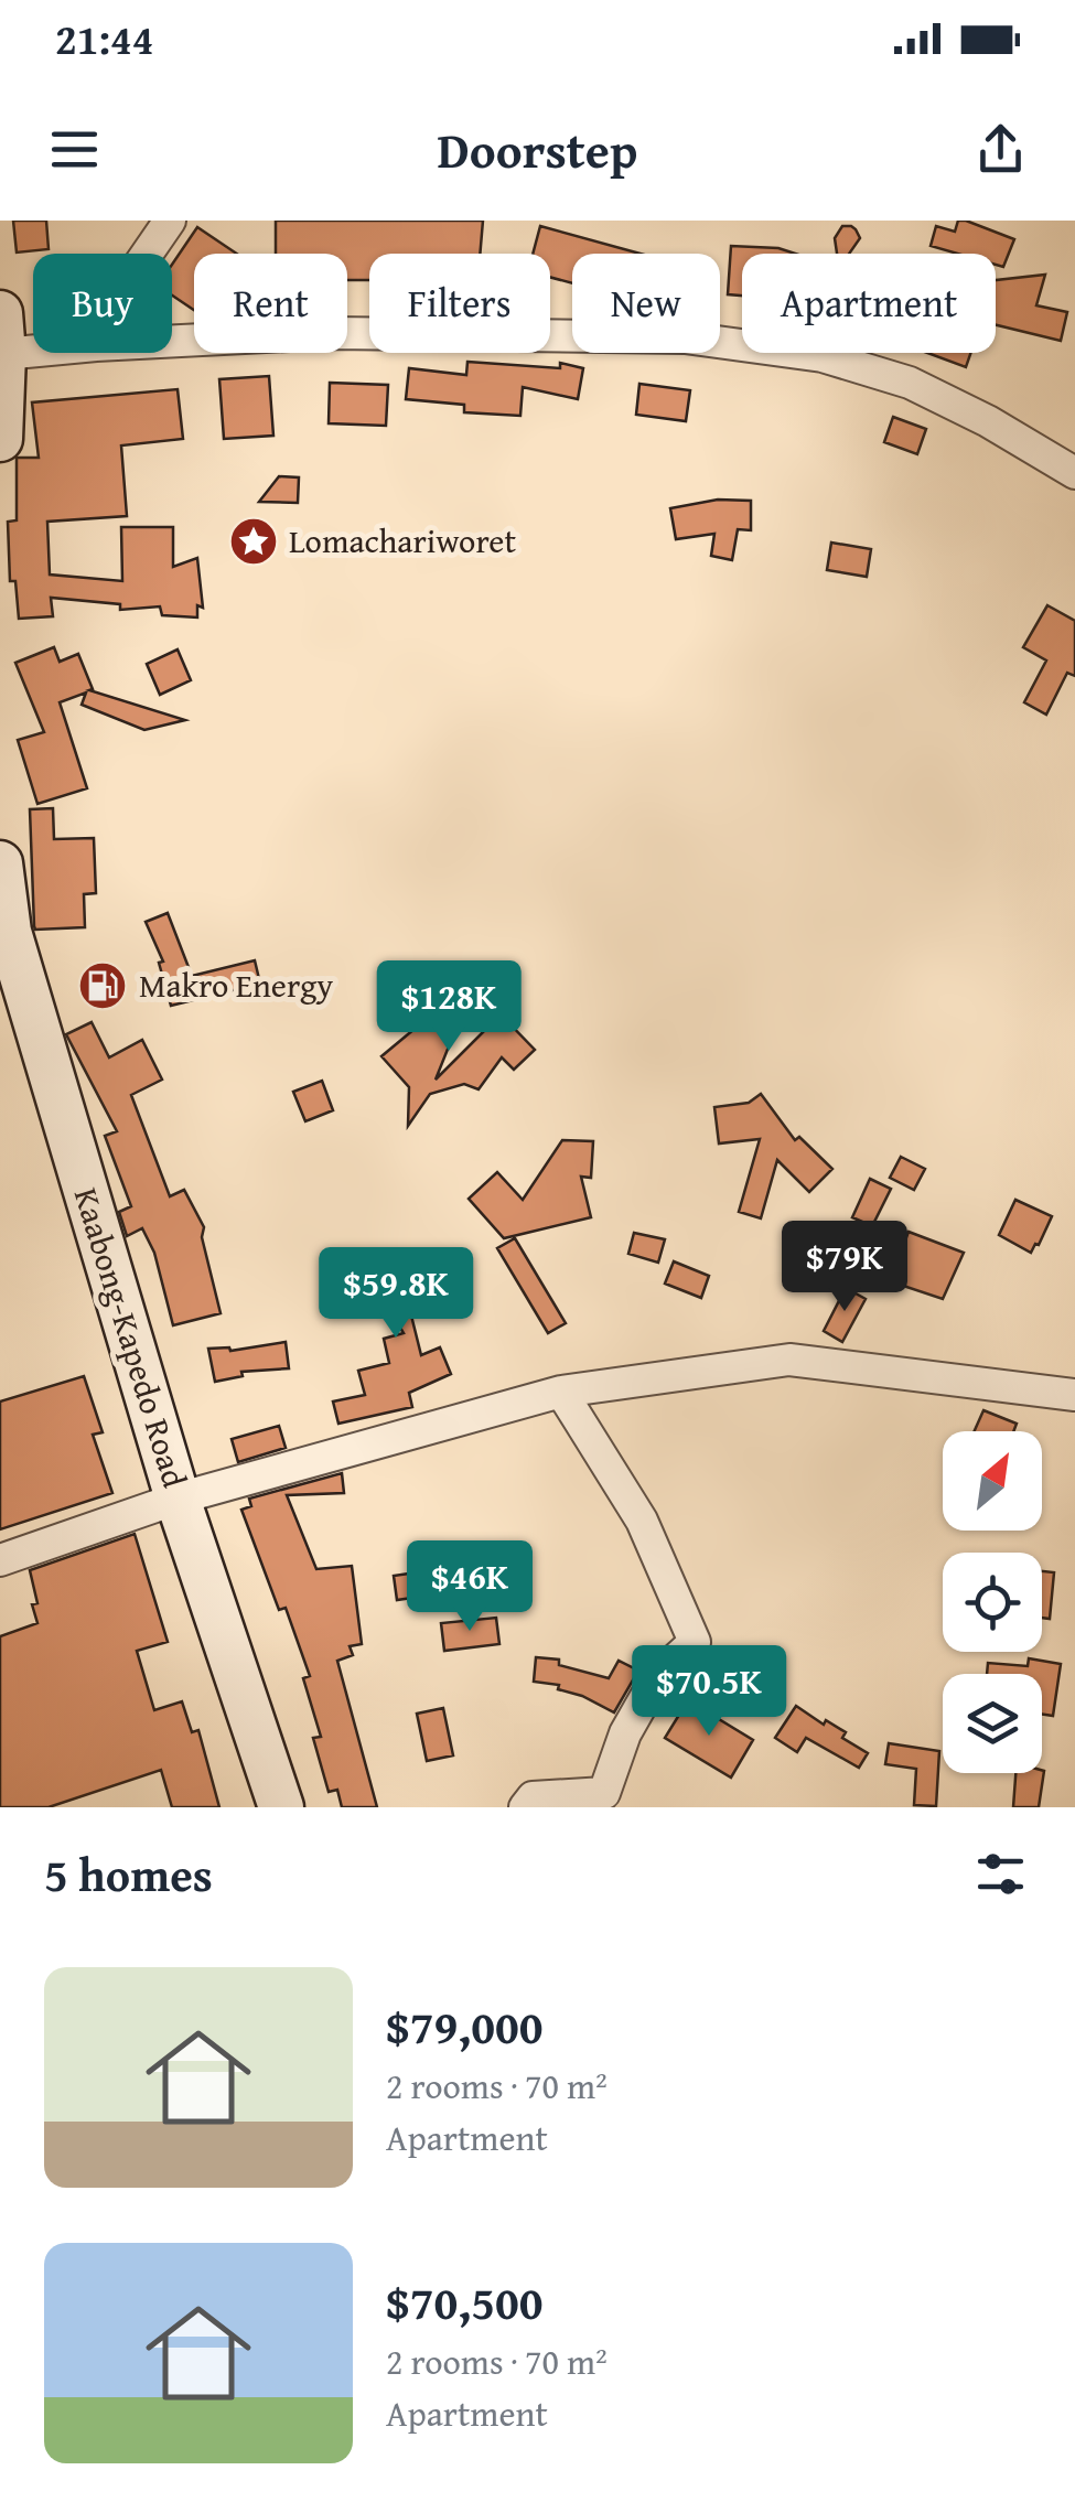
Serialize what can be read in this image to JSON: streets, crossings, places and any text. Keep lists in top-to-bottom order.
{
  "streets": {
    "main road": ["Kaabong-Kapedo Road"]
  },
  "places": {
    "place": ["Lomachariworet"],
    "fuel station": ["Makro Energy"]
  },
  "north": "top right",
  "page": {
    "status": "21:44",
    "header": "Doorstep",
    "chip": [
      "Buy",
      "Rent",
      "Filters",
      "New",
      "Apartment"
    ],
    "price": [
      "$128K",
      "$79K",
      "$59.8K",
      "$46K",
      "$70.5K"
    ],
    "heading": "5 homes",
    "list": [
      {
        "name": "$79,000",
        "note": "2 rooms · 70 m² · Apartment"
      },
      {
        "name": "$70,500",
        "note": "2 rooms · 70 m² · Apartment"
      }
    ]
  }
}
